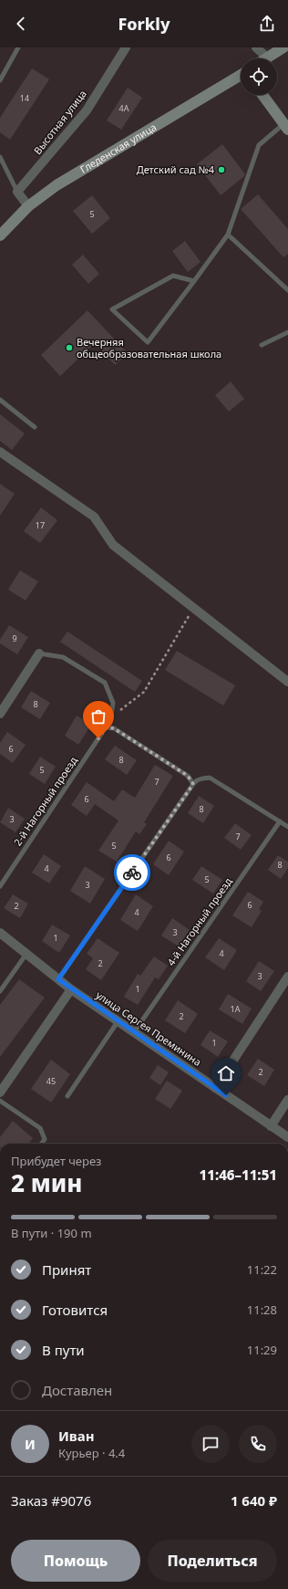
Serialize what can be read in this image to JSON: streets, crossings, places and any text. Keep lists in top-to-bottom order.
{
  "streets": {
    "main road": ["Гледенская улица"],
    "street": ["Высотная улица", "улица Сергея Преминина"],
    "lane": ["2-й Нагорный проезд", "4-й Нагорный проезд"]
  },
  "crossings": [
    ["4-й Нагорный проезд", "улица Сергея Преминина"]
  ],
  "places": ["Детский сад №4", "Вечерняя общеобразовательная школа"],
  "house_numbers": [
    "14",
    "4А",
    "5",
    "17",
    "9",
    "8",
    "6",
    "8",
    "5",
    "7",
    "6",
    "8",
    "3",
    "7",
    "5",
    "6",
    "8",
    "4",
    "5",
    "3",
    "6",
    "2",
    "4",
    "3",
    "1",
    "4",
    "2",
    "3",
    "1",
    "1А",
    "2",
    "1",
    "2",
    "45"
  ],
  "page": {
    "header": "Forkly",
    "heading": ["2 мин", "Прибудет через", "11:46–11:51"],
    "panel": [
      "Иван",
      "Курьер · 4.4",
      "Заказ #9076",
      "1 640 ₽"
    ],
    "bar": "В пути · 190 m",
    "list": [
      ["Принят", "11:22"],
      ["Готовится", "11:28"],
      ["В пути", "11:29"],
      "Доставлен"
    ],
    "round": "И",
    "buttons": ["Помощь", "Поделиться"]
  }
}
